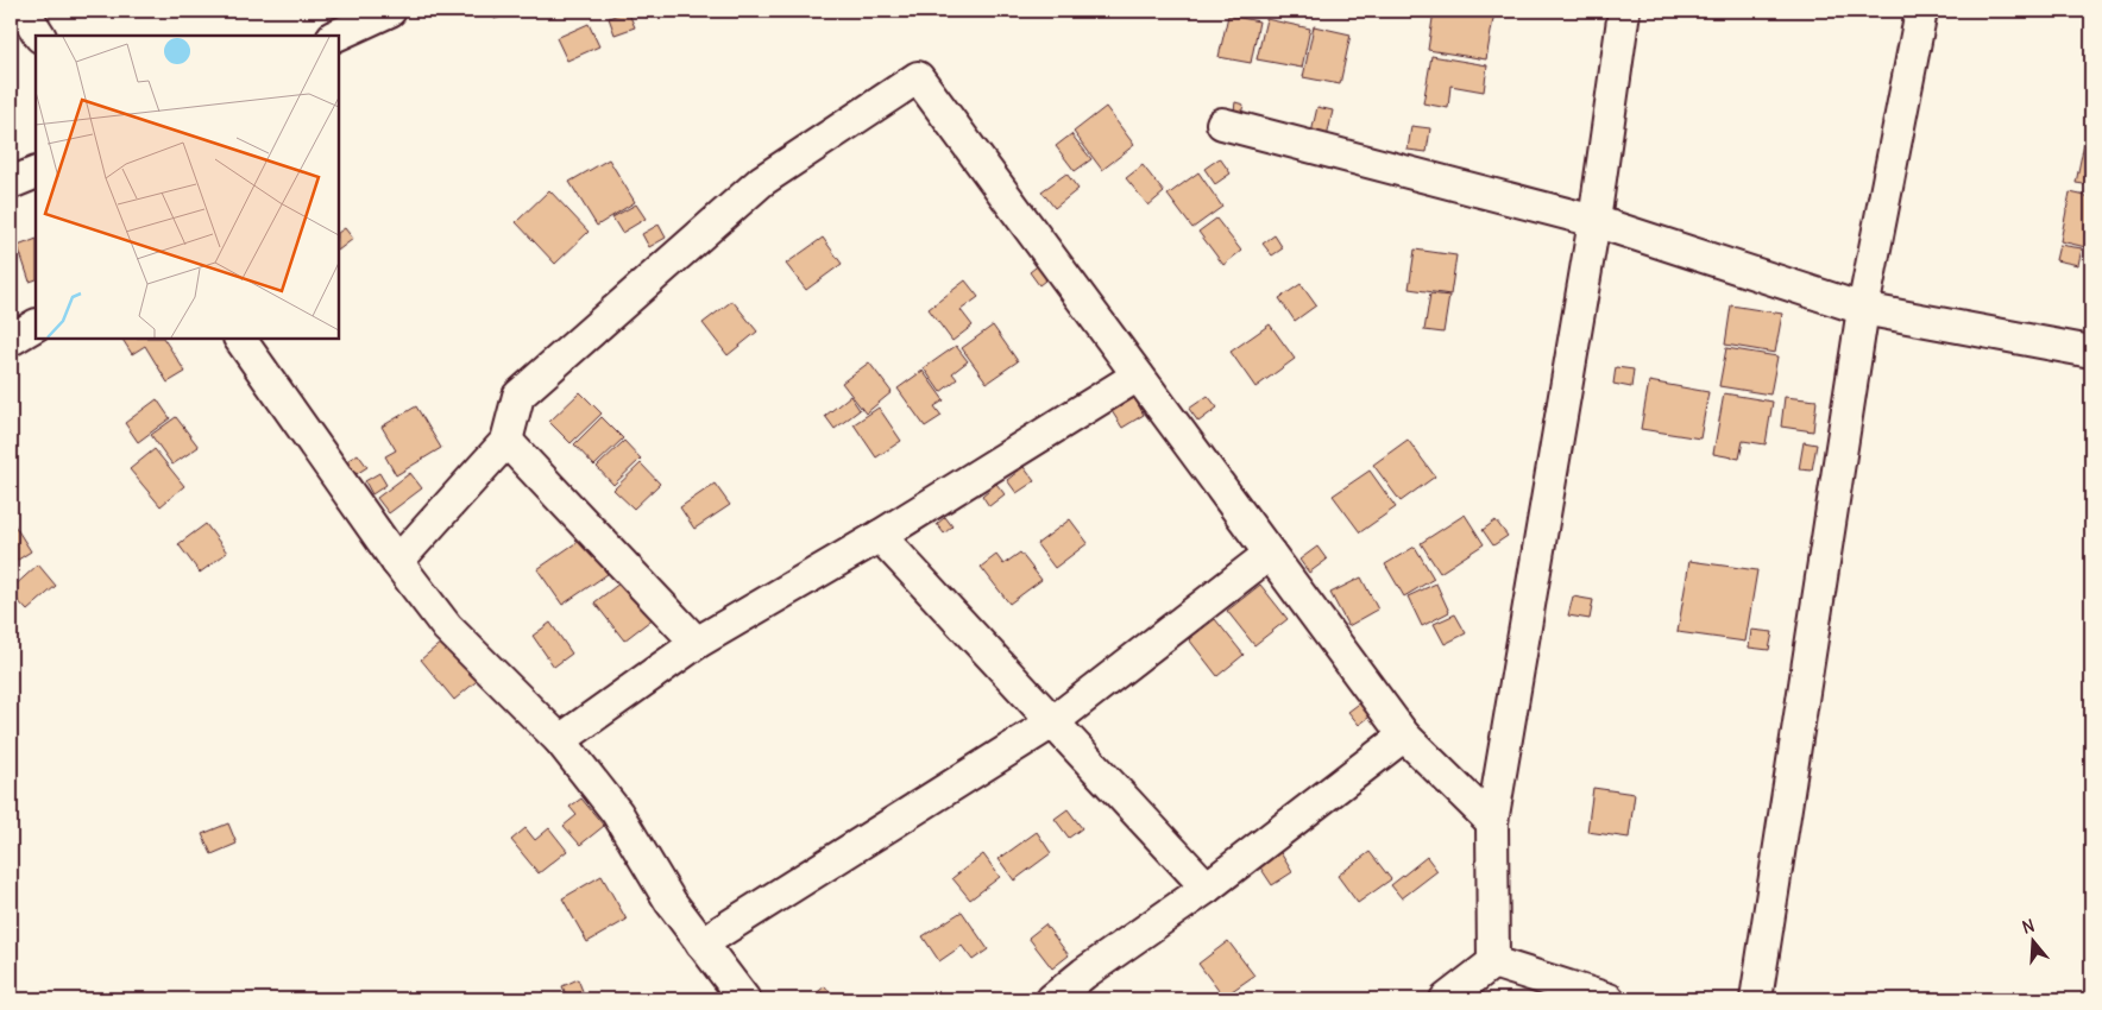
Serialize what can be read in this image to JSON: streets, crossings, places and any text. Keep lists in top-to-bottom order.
{
  "north": "top"
}
